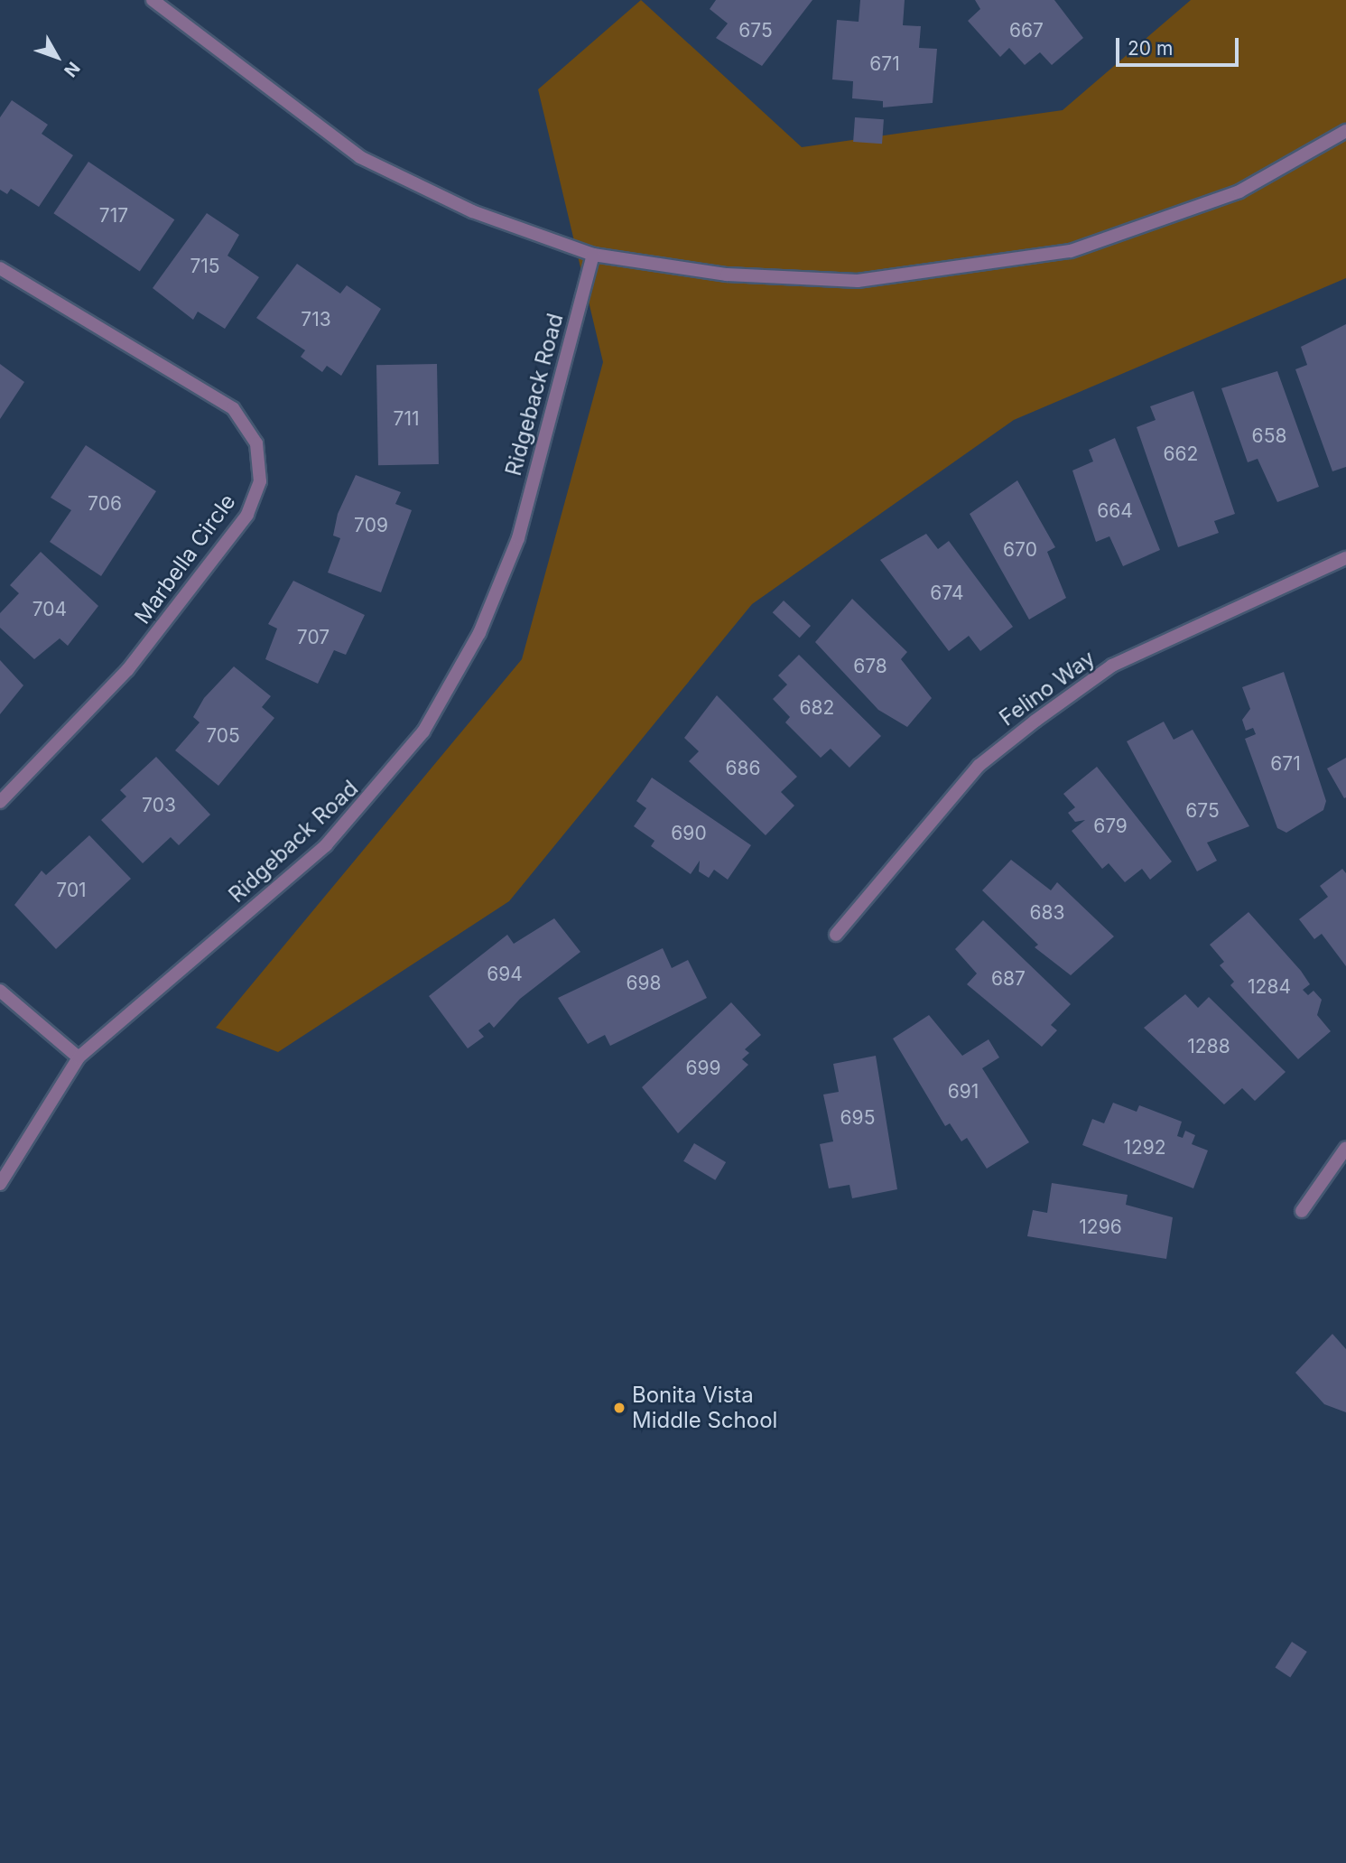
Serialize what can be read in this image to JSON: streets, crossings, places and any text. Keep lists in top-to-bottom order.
{
  "streets": {
    "street": ["Ridgeback Road", "Marbella Circle", "Felino Way"]
  },
  "places": ["Bonita Vista Middle School"],
  "house_numbers": [
    "675",
    "667",
    "671",
    "717",
    "715",
    "713",
    "711",
    "658",
    "662",
    "706",
    "664",
    "709",
    "670",
    "674",
    "704",
    "707",
    "678",
    "682",
    "705",
    "671",
    "686",
    "703",
    "675",
    "679",
    "690",
    "701",
    "683",
    "694",
    "687",
    "698",
    "1284",
    "1288",
    "699",
    "691",
    "695",
    "1292",
    "1296"
  ],
  "scale_bar": "20 m",
  "north": "bottom right"
}
